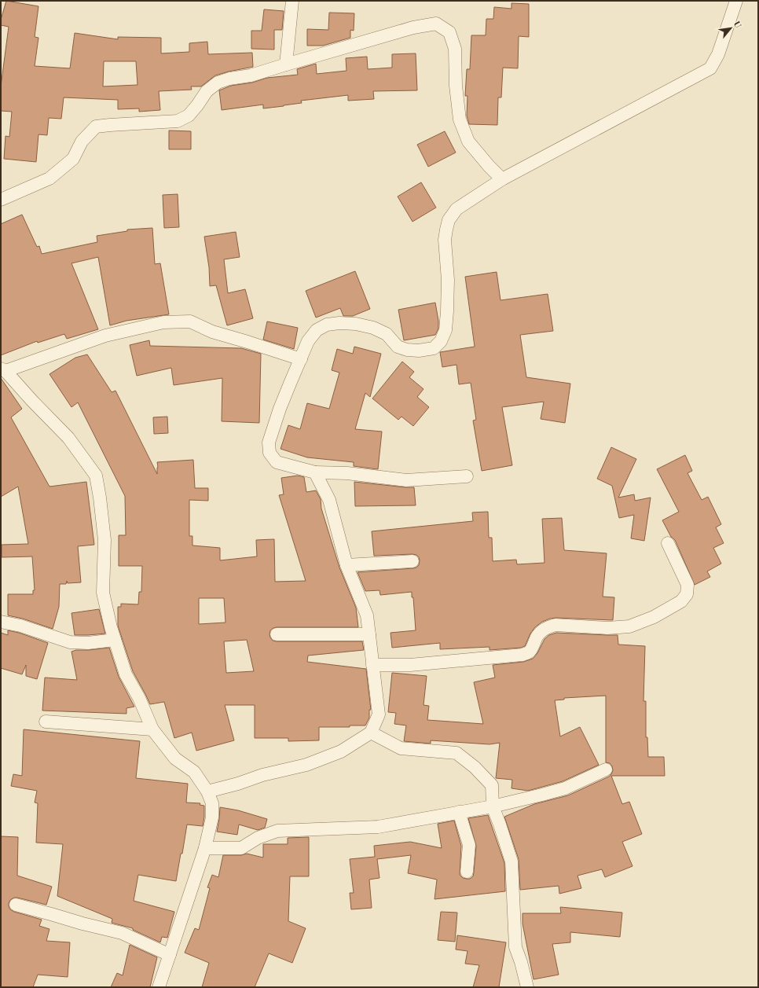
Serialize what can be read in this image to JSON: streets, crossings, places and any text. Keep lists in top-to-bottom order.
{
  "north": "top right"
}
